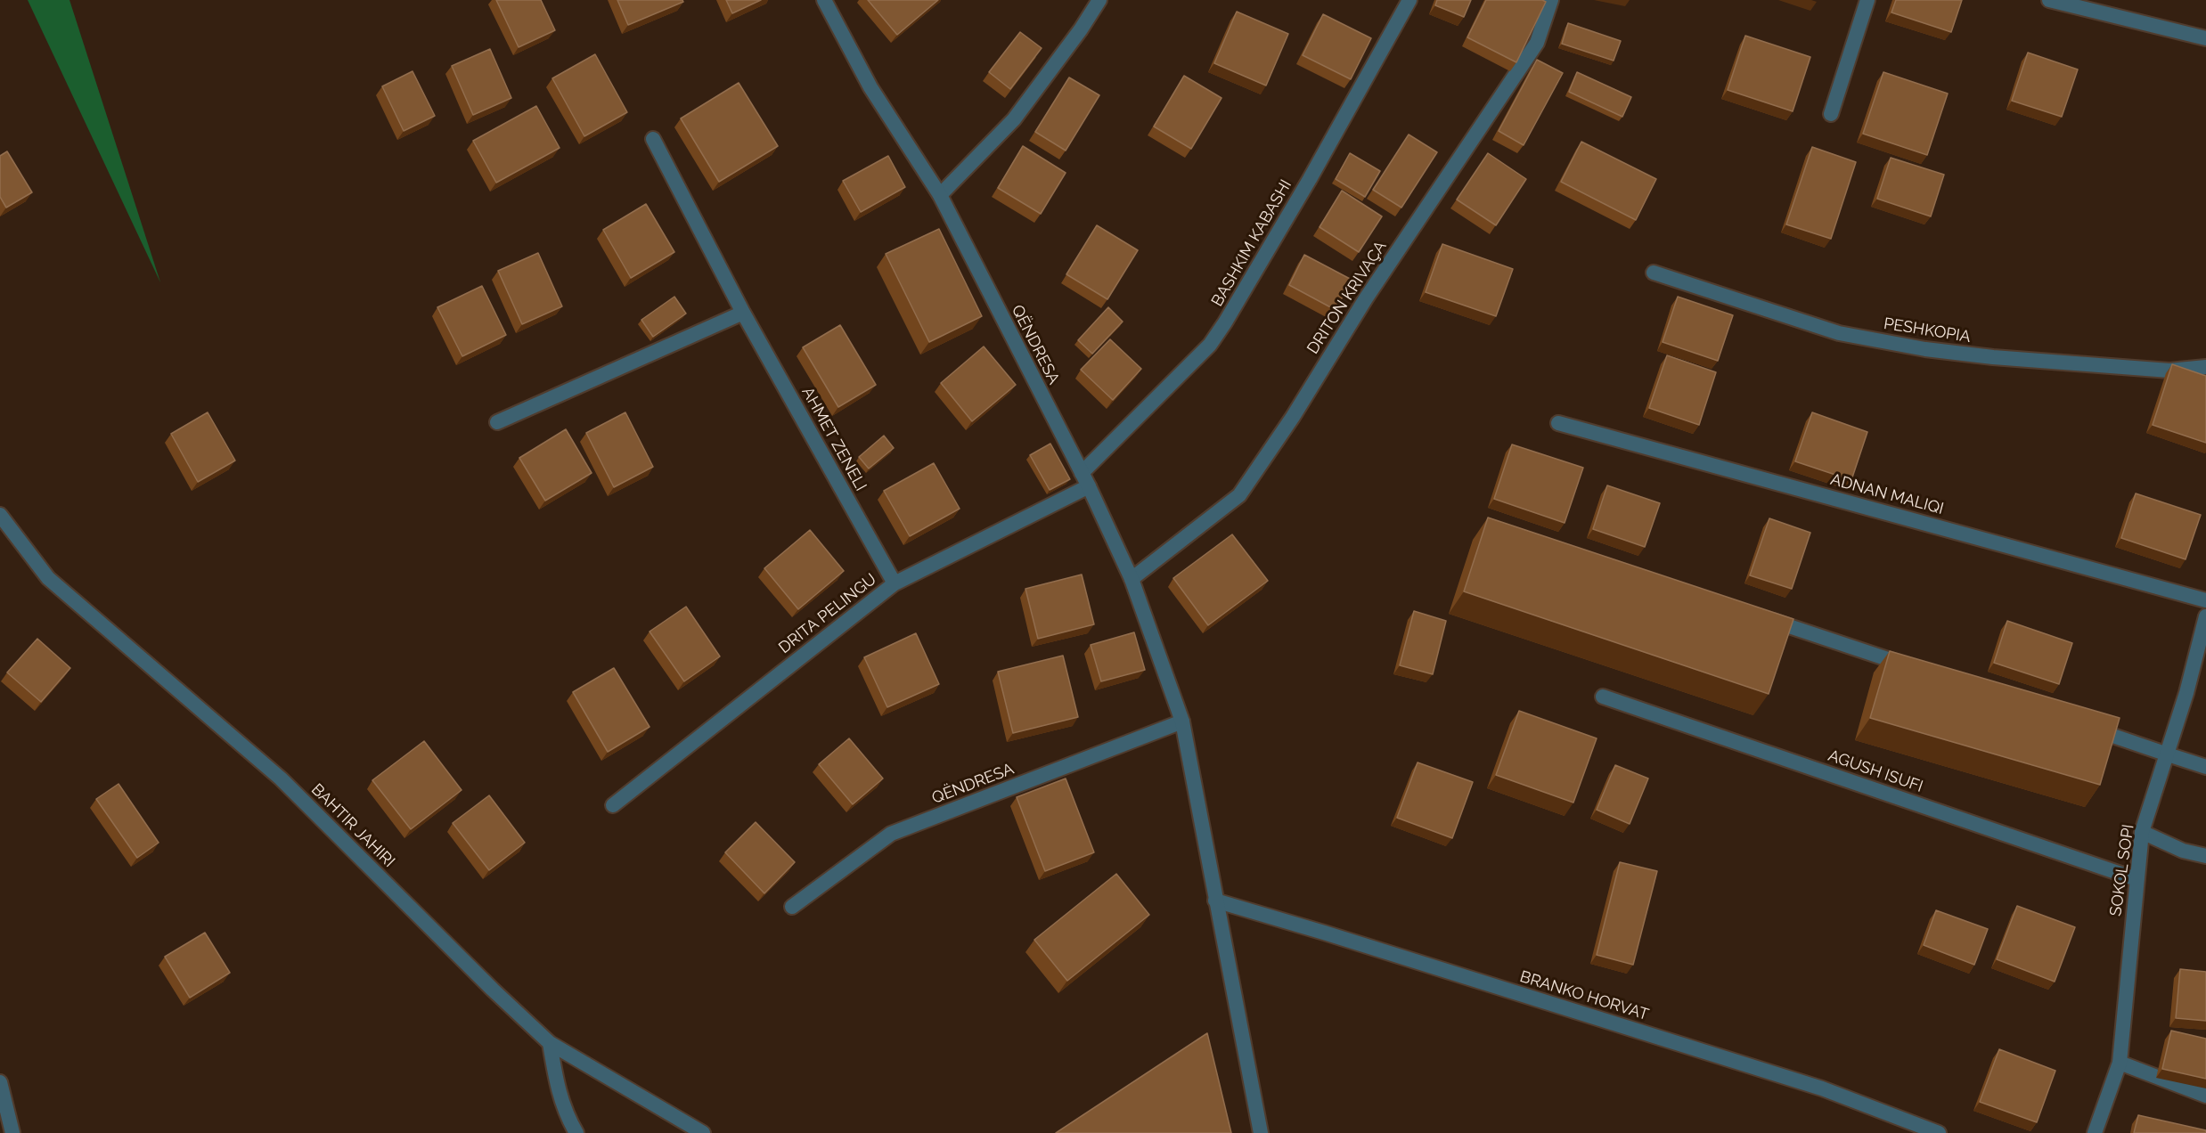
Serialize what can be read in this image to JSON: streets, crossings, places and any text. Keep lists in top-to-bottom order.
{
  "streets": {
    "street": [
      "BASHKIM KABASHI",
      "DRITON KRIVAÇA",
      "PESHKOPIA",
      "QËNDRESA",
      "AHMET ZENELI",
      "ADNAN MALIQI",
      "DRITA PELINGU",
      "AGUSH ISUFI",
      "BAHTIR JAHIRI",
      "SOKOL SOPI",
      "BRANKO HORVAT"
    ]
  },
  "crossings": [
    ["BASHKIM KABASHI", "QËNDRESA"],
    ["DRITON KRIVAÇA", "QËNDRESA"],
    ["QËNDRESA", "DRITA PELINGU"],
    ["QËNDRESA", "BRANKO HORVAT"],
    ["AHMET ZENELI", "DRITA PELINGU"],
    ["AGUSH ISUFI", "SOKOL SOPI"]
  ]
}
